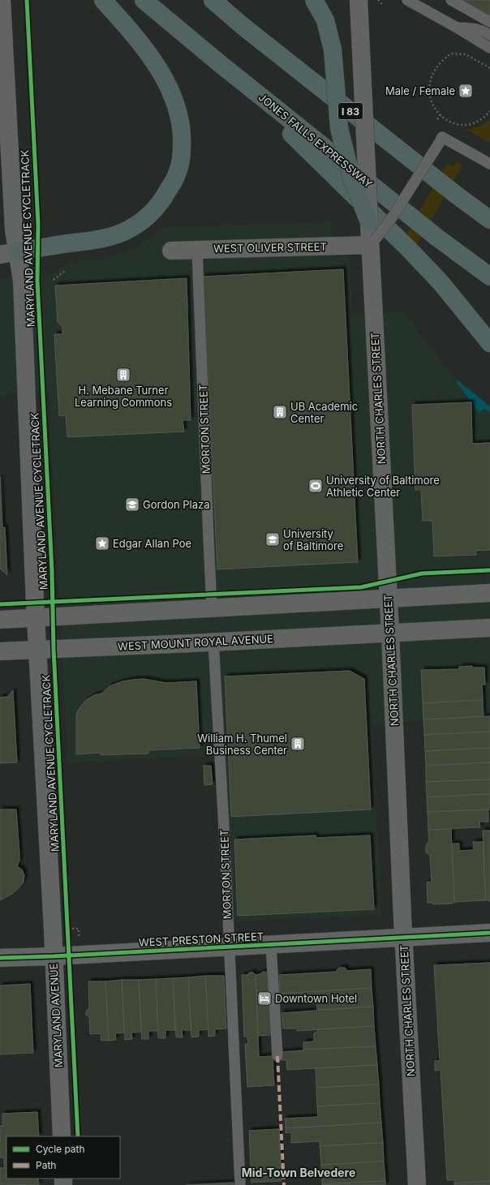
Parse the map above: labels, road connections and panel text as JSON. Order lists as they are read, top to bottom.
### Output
{
  "streets": {
    "highway": ["I 83", "JONES FALLS EXPRESSWAY"],
    "main road": [
      "WEST OLIVER STREET",
      "NORTH CHARLES STREET",
      "WEST MOUNT ROYAL AVENUE",
      "WEST PRESTON STREET",
      "MARYLAND AVENUE"
    ],
    "lane": ["MORTON STREET"],
    "cycle path": ["MARYLAND AVENUE CYCLETRACK"]
  },
  "crossings": [
    ["WEST OLIVER STREET", "NORTH CHARLES STREET"],
    ["WEST OLIVER STREET", "MORTON STREET"],
    ["NORTH CHARLES STREET", "WEST MOUNT ROYAL AVENUE"],
    ["NORTH CHARLES STREET", "WEST PRESTON STREET"],
    ["MORTON STREET", "WEST MOUNT ROYAL AVENUE"],
    ["MORTON STREET", "WEST PRESTON STREET"],
    ["WEST MOUNT ROYAL AVENUE", "MARYLAND AVENUE"],
    ["WEST PRESTON STREET", "MARYLAND AVENUE"]
  ],
  "districts": ["Mid-Town Belvedere"],
  "places": {
    "place": ["Male / Female", "Edgar Allan Poe"],
    "building": ["H. Mebane Turner Learning Commons", "UB Academic Center", "William H. Thumel Business Center"],
    "sports": ["University of Baltimore Athletic Center"],
    "school or university": ["Gordon Plaza", "University of Baltimore"],
    "hotel": ["Downtown Hotel"]
  },
  "legend": ["Cycle path", "Path"]
}
